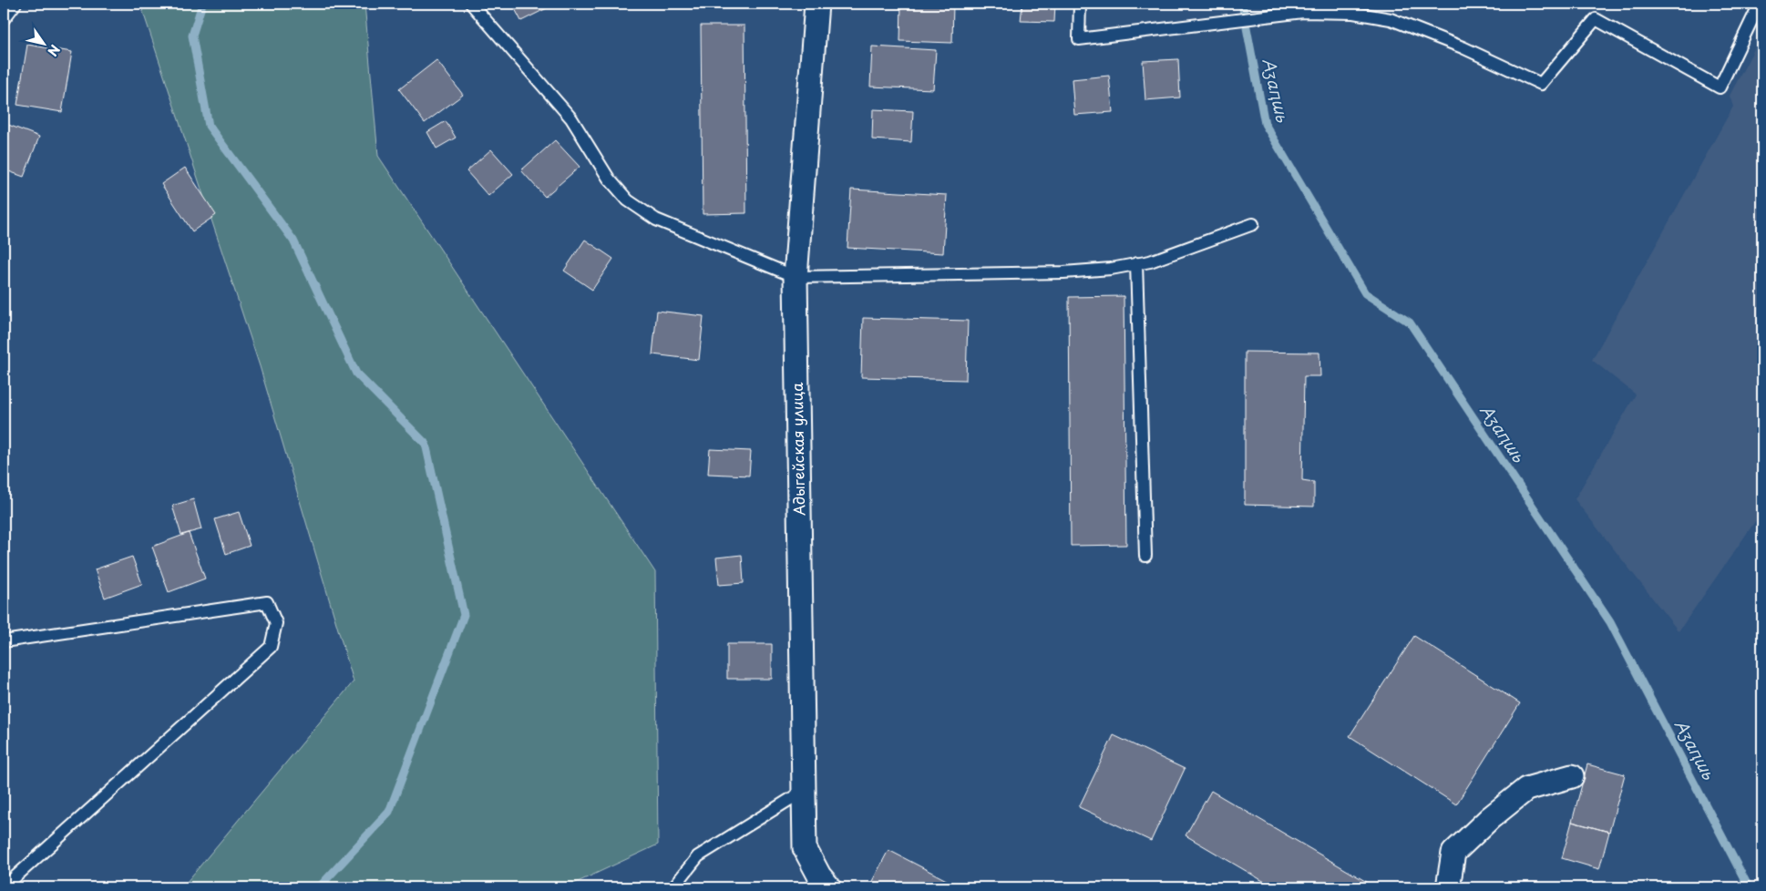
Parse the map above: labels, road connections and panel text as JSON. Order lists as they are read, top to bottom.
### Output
{
  "streets": {
    "street": ["Адыгейская улица"]
  },
  "water": ["Аӡаԥшь"],
  "north": "bottom right"
}
